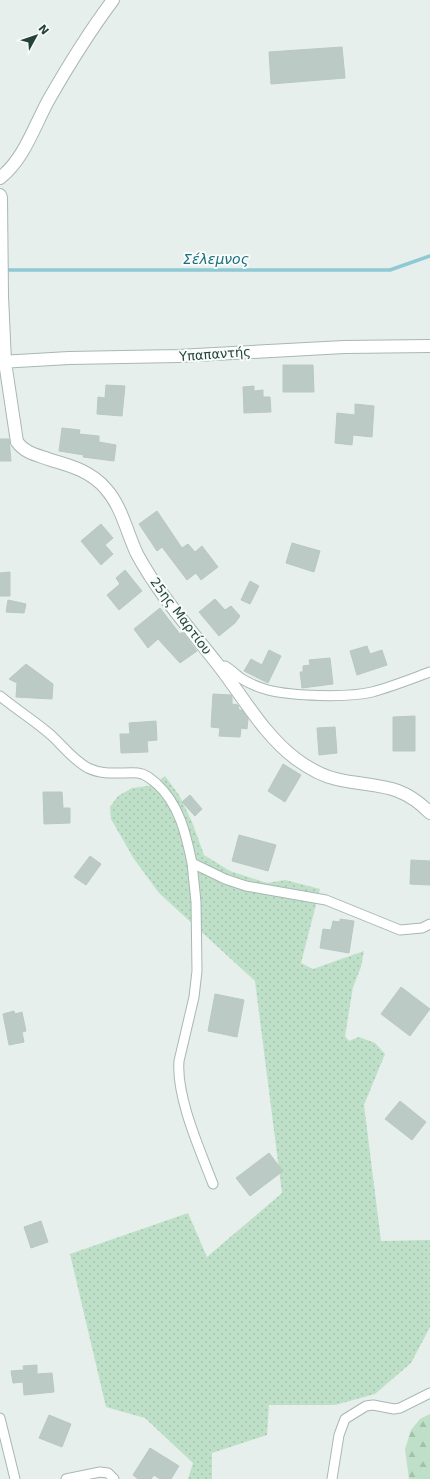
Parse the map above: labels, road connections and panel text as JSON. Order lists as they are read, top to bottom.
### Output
{
  "streets": {
    "street": ["Υπαπαντής", "25ης Μαρτίου"]
  },
  "crossings": [
    ["Υπαπαντής", "25ης Μαρτίου"]
  ],
  "water": ["Σέλεμνος"],
  "north": "top right"
}
